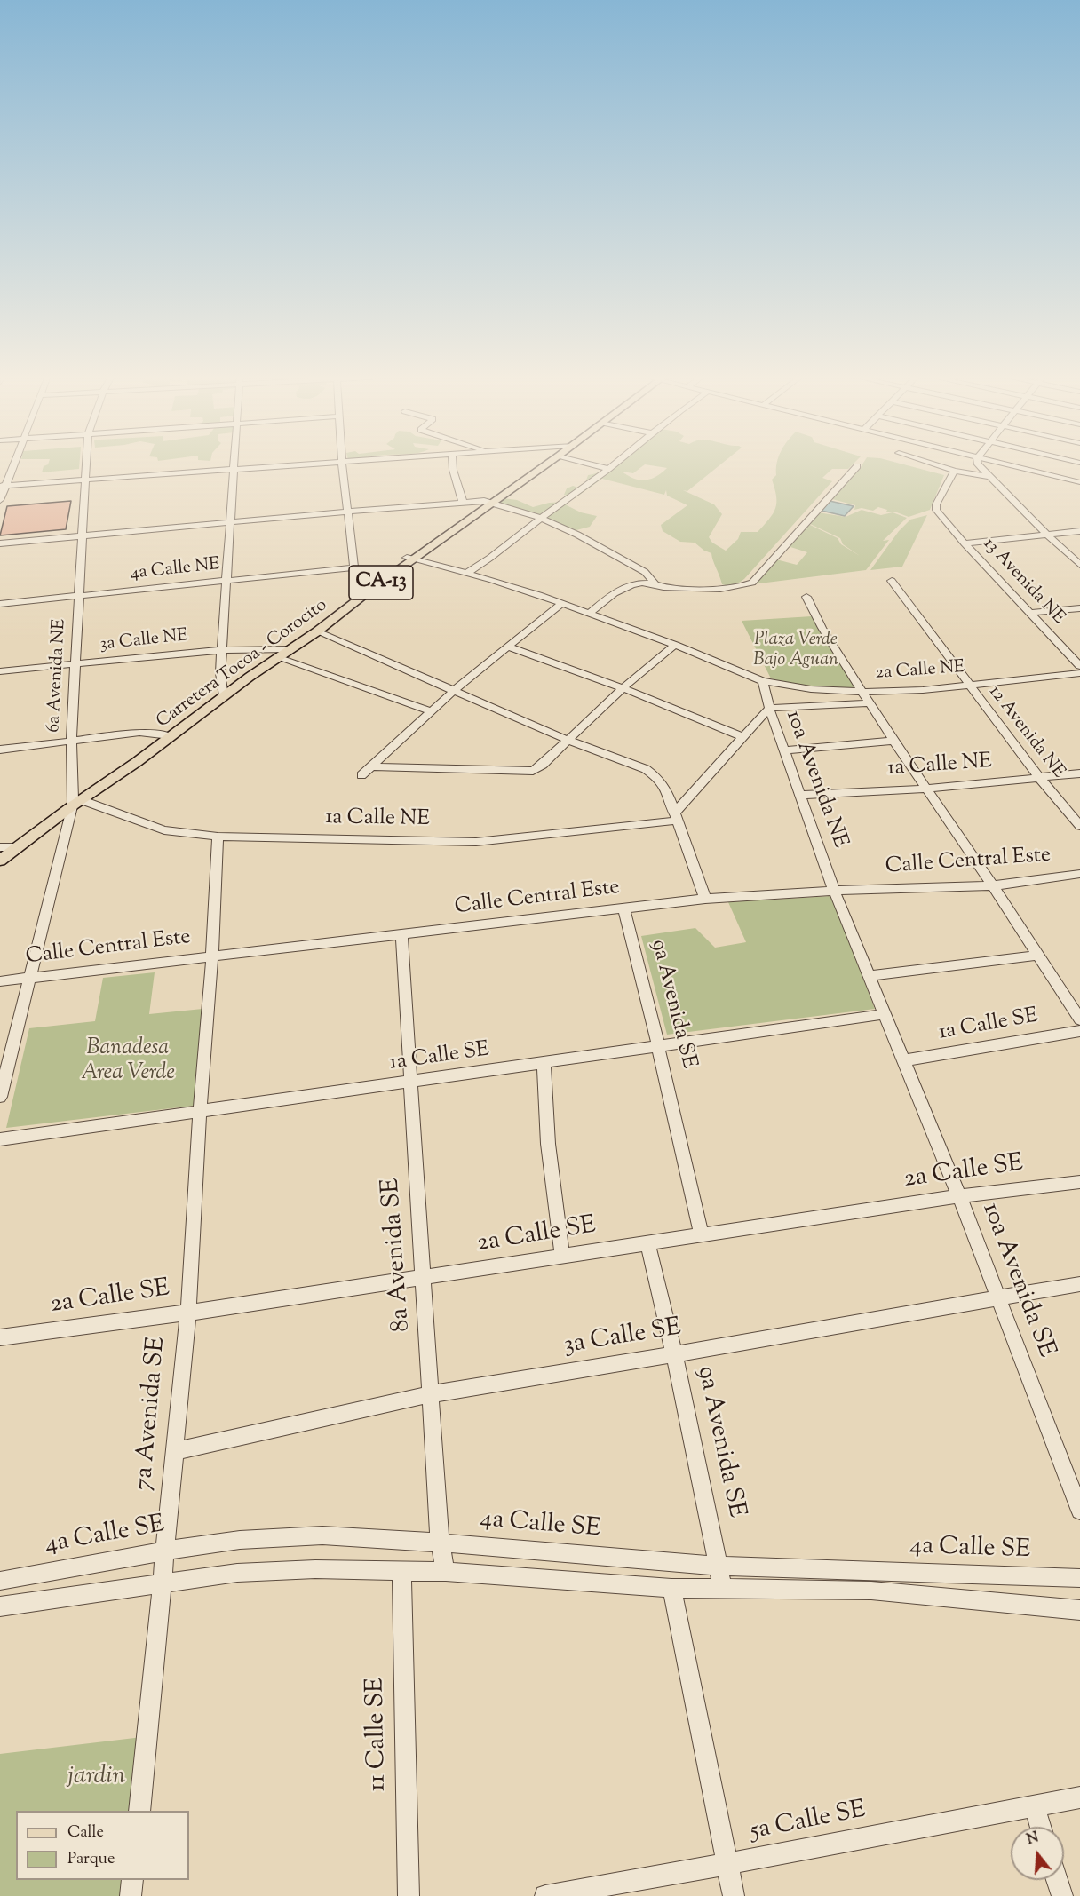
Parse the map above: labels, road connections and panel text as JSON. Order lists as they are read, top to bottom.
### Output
{
  "streets": {
    "main road": ["CA-13", "Carretera Tocoa - Corocito"],
    "street": [
      "4a Calle NE",
      "13 Avenida NE",
      "3a Calle NE",
      "2a Calle NE",
      "6a Avenida NE",
      "12 Avenida NE",
      "1a Calle NE",
      "10a Avenida NE",
      "Calle Central Este",
      "9a Avenida SE",
      "1a Calle SE",
      "2a Calle SE",
      "8a Avenida SE",
      "10a Avenida SE",
      "3a Calle SE",
      "7a Avenida SE",
      "4a Calle SE",
      "11 Calle SE",
      "5a Calle SE"
    ]
  },
  "crossings": [
    ["4a Calle NE", "6a Avenida NE"],
    ["CA-13", "Carretera Tocoa - Corocito"],
    ["CA-13", "6a Avenida NE"],
    ["CA-13", "1a Calle NE"],
    ["3a Calle NE", "Carretera Tocoa - Corocito"],
    ["3a Calle NE", "6a Avenida NE"],
    ["Carretera Tocoa - Corocito", "2a Calle NE"],
    ["Carretera Tocoa - Corocito", "6a Avenida NE"],
    ["Carretera Tocoa - Corocito", "1a Calle NE"],
    ["2a Calle NE", "12 Avenida NE"],
    ["2a Calle NE", "10a Avenida NE"],
    ["6a Avenida NE", "1a Calle NE"],
    ["6a Avenida NE", "Calle Central Este"],
    ["12 Avenida NE", "1a Calle NE"],
    ["1a Calle NE", "10a Avenida NE"],
    ["1a Calle NE", "7a Avenida SE"],
    ["10a Avenida NE", "Calle Central Este"],
    ["10a Avenida NE", "10a Avenida SE"],
    ["Calle Central Este", "9a Avenida SE"],
    ["Calle Central Este", "8a Avenida SE"],
    ["Calle Central Este", "10a Avenida SE"],
    ["Calle Central Este", "7a Avenida SE"],
    ["9a Avenida SE", "1a Calle SE"],
    ["9a Avenida SE", "2a Calle SE"],
    ["9a Avenida SE", "3a Calle SE"],
    ["9a Avenida SE", "4a Calle SE"],
    ["1a Calle SE", "8a Avenida SE"],
    ["1a Calle SE", "10a Avenida SE"],
    ["1a Calle SE", "7a Avenida SE"],
    ["2a Calle SE", "8a Avenida SE"],
    ["2a Calle SE", "10a Avenida SE"],
    ["2a Calle SE", "7a Avenida SE"],
    ["8a Avenida SE", "3a Calle SE"],
    ["8a Avenida SE", "4a Calle SE"],
    ["10a Avenida SE", "3a Calle SE"],
    ["3a Calle SE", "7a Avenida SE"],
    ["7a Avenida SE", "4a Calle SE"],
    ["4a Calle SE", "11 Calle SE"]
  ],
  "parks": ["Plaza Verde Bajo Aguan", "Banadesa Area Verde", "jardin"],
  "legend": ["Calle", "Parque"],
  "north": "top"
}
